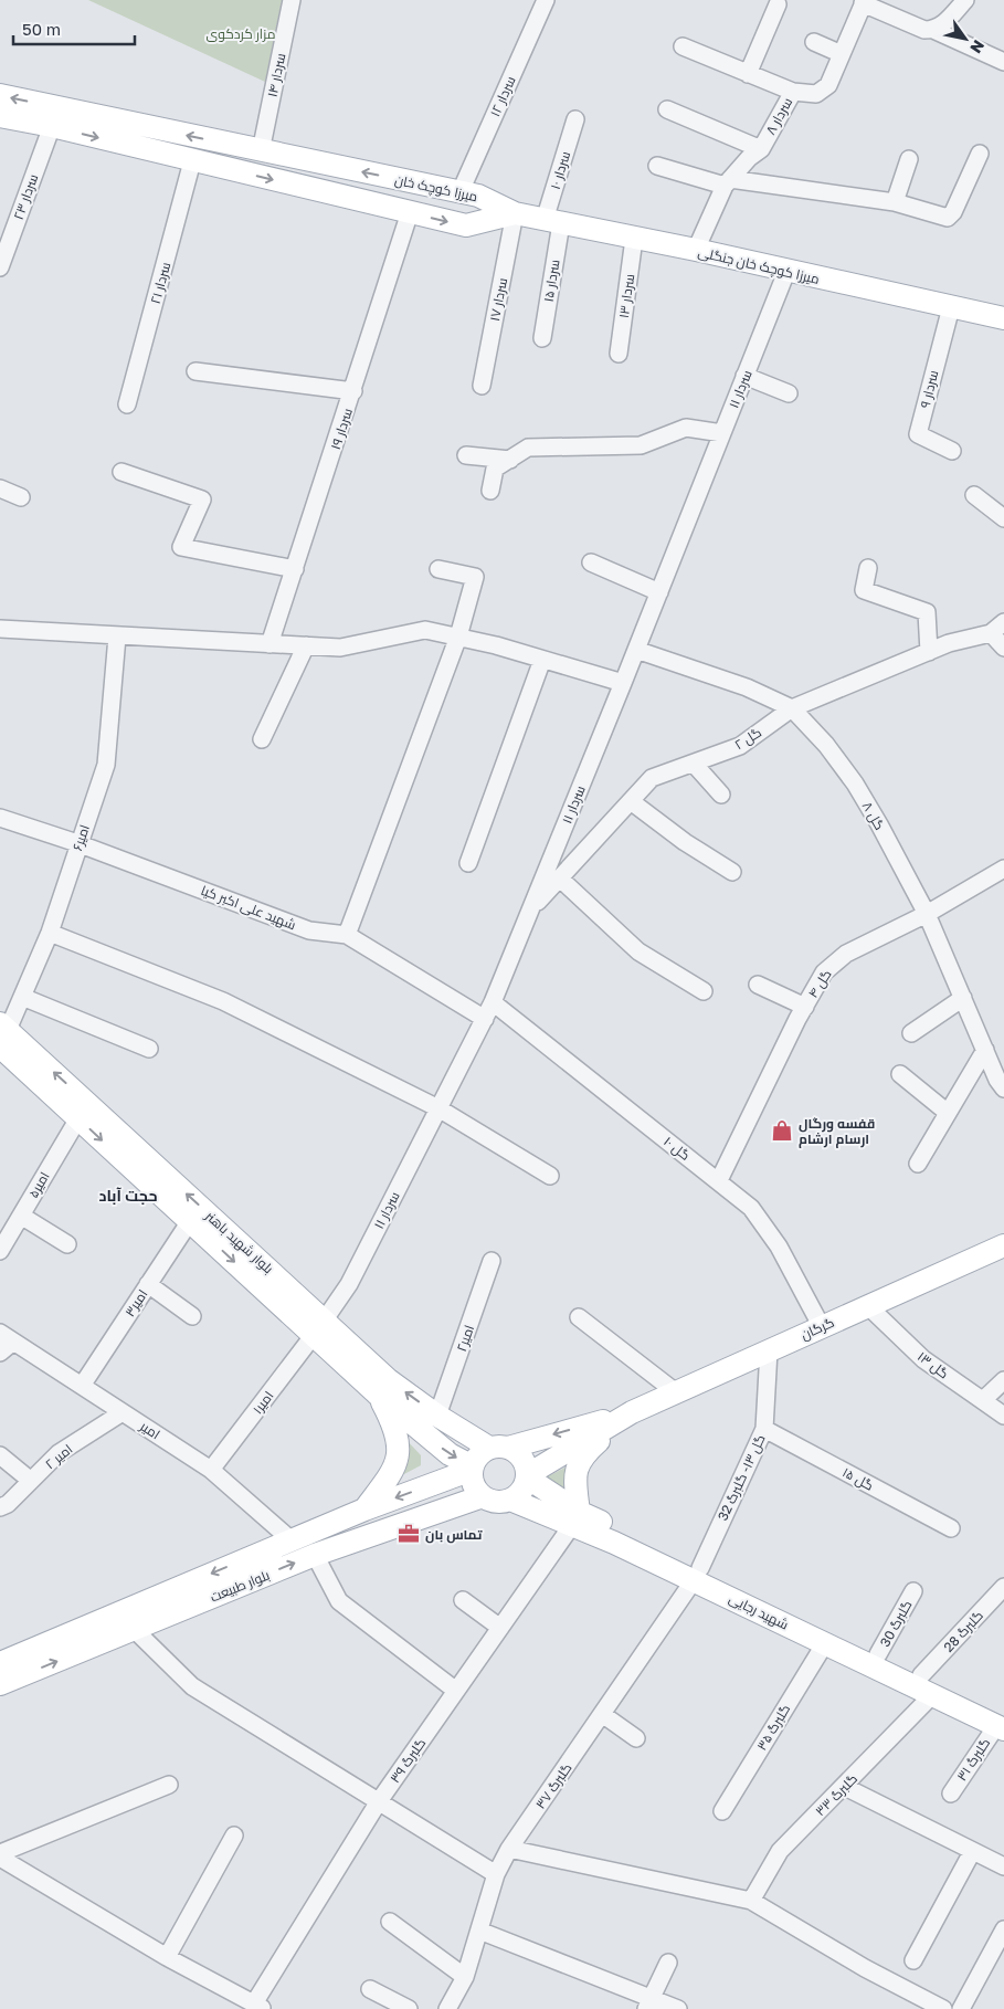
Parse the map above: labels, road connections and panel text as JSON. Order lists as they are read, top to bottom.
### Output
{
  "streets": {
    "main road": [
      "میرزا کوچک خان",
      "میرزا کوچک خان جنگلی",
      "بلوار شهید باهنر",
      "گرگان",
      "بلوار طبیعت",
      "شهید رجایی"
    ],
    "street": [
      "سردار ۱۴",
      "سردار ۱۲",
      "سردار ۸",
      "سردار ۱۰",
      "سردار ۲۳",
      "سردار ۱۵",
      "سردار ۲۱",
      "سردار ۱۳",
      "سردار ۱۷",
      "سردار ۱۱",
      "سردار ۹",
      "سردار ۱۹",
      "گل ۲",
      "گل ۸",
      "امیر۶",
      "شهید علی اکبر کیا",
      "گل ۴",
      "گل ۱۰",
      "امیر۵",
      "امیر۳",
      "امیر۲",
      "گل ۱۳",
      "امیر۱",
      "امیر",
      "امیر ۲",
      "گل ۱۳- گلبرگ 32",
      "گل ۱۵",
      "گلبرگ 30",
      "گلبرگ 28",
      "گلبرگ ۳۵",
      "گلبرگ ۳۱",
      "گلبرگ ۳۹",
      "گلبرگ ۳۷",
      "گلبرگ ۳۳"
    ]
  },
  "crossings": [
    ["سردار ۱۴", "میرزا کوچک خان"],
    ["سردار ۱۲", "میرزا کوچک خان"],
    ["سردار ۸", "میرزا کوچک خان جنگلی"],
    ["سردار ۱۰", "میرزا کوچک خان جنگلی"],
    ["سردار ۱۰", "سردار ۱۵"],
    ["میرزا کوچک خان", "سردار ۲۳"],
    ["میرزا کوچک خان", "میرزا کوچک خان جنگلی"],
    ["میرزا کوچک خان", "سردار ۲۱"],
    ["میرزا کوچک خان", "سردار ۱۷"],
    ["میرزا کوچک خان", "سردار ۱۹"],
    ["میرزا کوچک خان جنگلی", "سردار ۱۵"],
    ["میرزا کوچک خان جنگلی", "سردار ۱۳"],
    ["میرزا کوچک خان جنگلی", "سردار ۱۷"],
    ["میرزا کوچک خان جنگلی", "سردار ۱۱"],
    ["میرزا کوچک خان جنگلی", "سردار ۹"],
    ["سردار ۱۱", "گل ۲"],
    ["سردار ۱۱", "گل ۸"],
    ["سردار ۱۱", "شهید علی اکبر کیا"],
    ["سردار ۱۱", "گل ۱۰"],
    ["سردار ۱۱", "بلوار شهید باهنر"],
    ["سردار ۱۱", "امیر۱"],
    ["گل ۲", "گل ۸"],
    ["گل ۸", "گل ۴"],
    ["امیر۶", "شهید علی اکبر کیا"],
    ["امیر۶", "بلوار شهید باهنر"],
    ["گل ۴", "گل ۱۰"],
    ["گل ۱۰", "گرگان"],
    ["امیر۵", "بلوار شهید باهنر"],
    ["بلوار شهید باهنر", "امیر۳"],
    ["بلوار شهید باهنر", "امیر۲"],
    ["بلوار شهید باهنر", "امیر۱"],
    ["بلوار شهید باهنر", "بلوار طبیعت"],
    ["بلوار شهید باهنر", "شهید رجایی"],
    ["امیر۳", "امیر"],
    ["گرگان", "گل ۱۳"],
    ["گرگان", "گل ۱۳- گلبرگ 32"],
    ["امیر۱", "امیر"],
    ["امیر", "امیر ۲"],
    ["امیر", "بلوار طبیعت"],
    ["گل ۱۳- گلبرگ 32", "گل ۱۵"],
    ["گل ۱۳- گلبرگ 32", "شهید رجایی"],
    ["گل ۱۳- گلبرگ 32", "گلبرگ ۳۷"],
    ["بلوار طبیعت", "شهید رجایی"],
    ["شهید رجایی", "گلبرگ 30"],
    ["شهید رجایی", "گلبرگ 28"],
    ["شهید رجایی", "گلبرگ ۳۵"],
    ["شهید رجایی", "گلبرگ ۳۱"],
    ["شهید رجایی", "گلبرگ ۳۹"],
    ["شهید رجایی", "گلبرگ ۳۷"],
    ["شهید رجایی", "گلبرگ ۳۳"]
  ],
  "districts": ["حجت آباد"],
  "parks": ["مزار کردکوی"],
  "places": {
    "shop": ["قفسه ورگال ارسام ارشام"],
    "office": ["تماس بان"]
  },
  "scale_bar": "50 m",
  "north": "bottom right"
}
